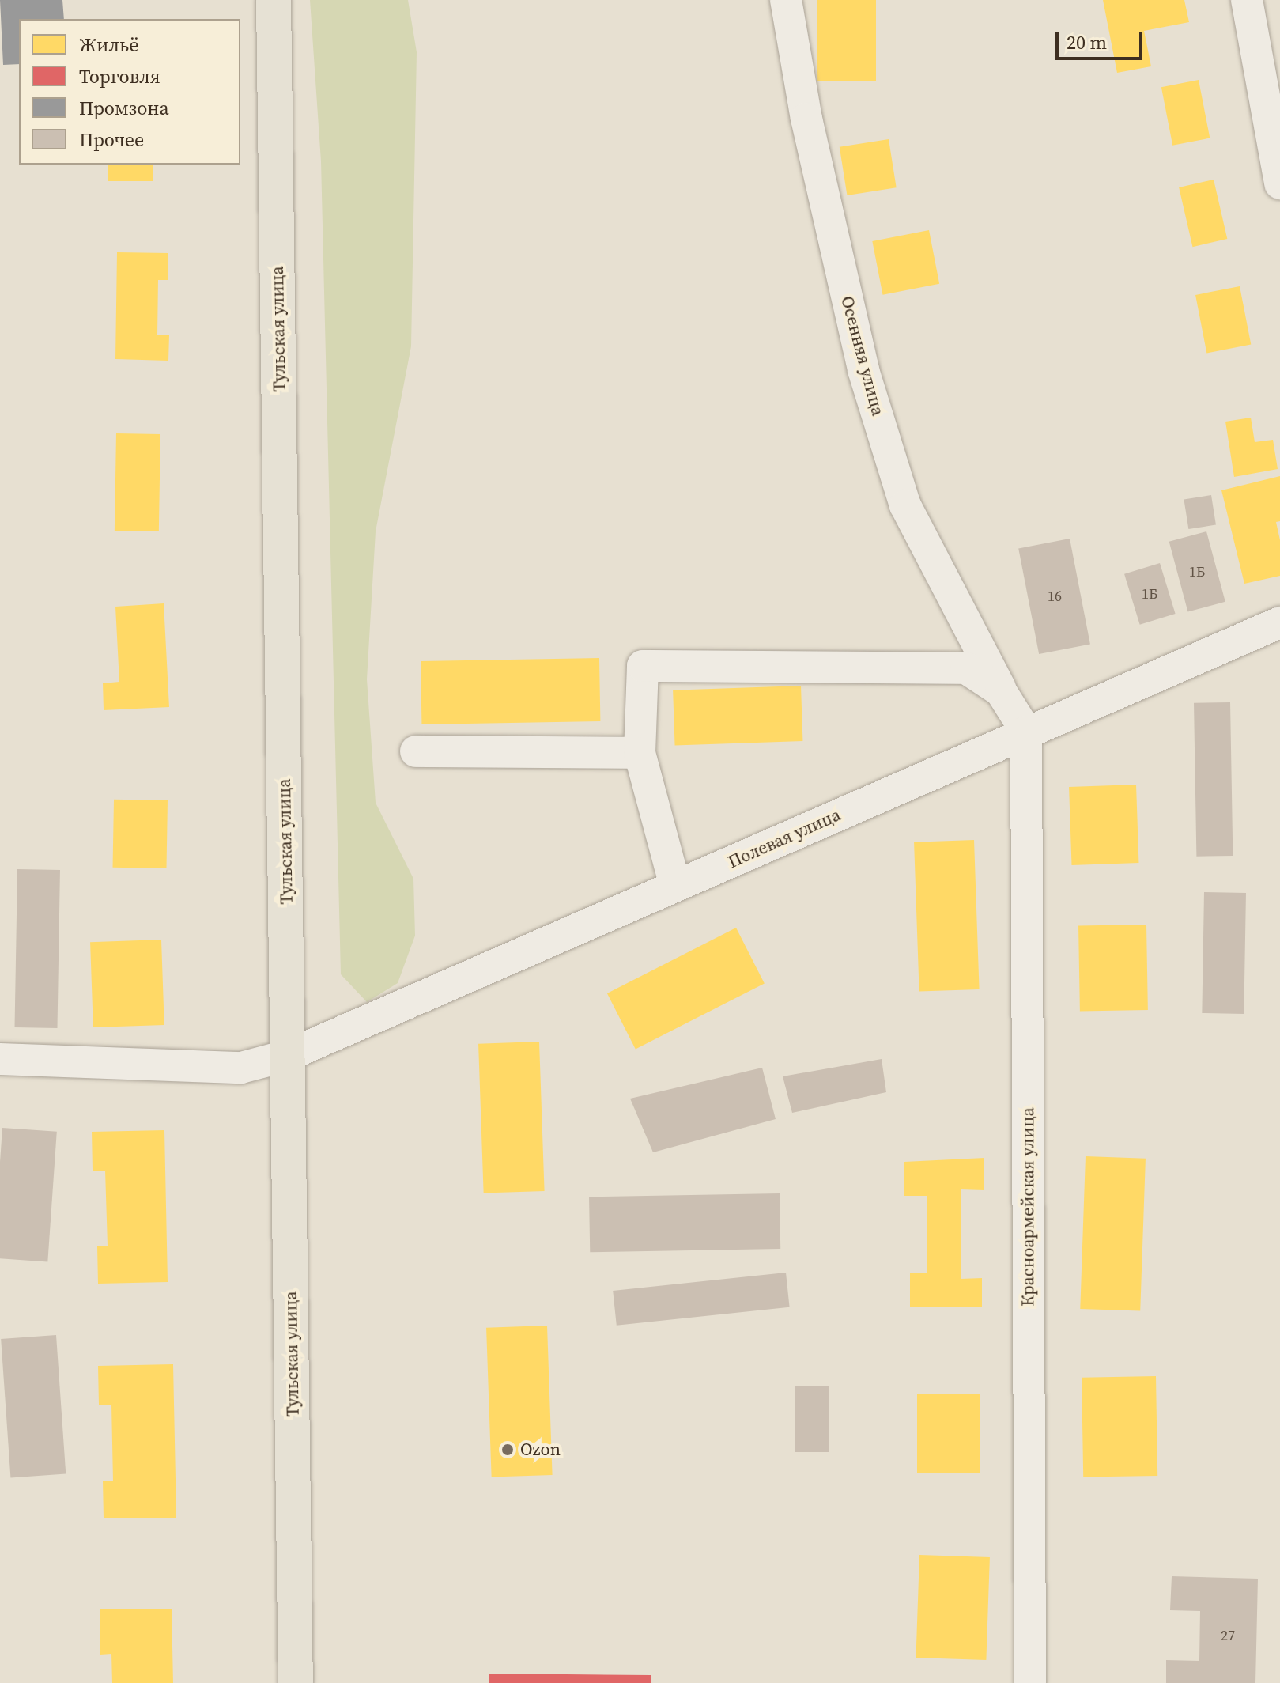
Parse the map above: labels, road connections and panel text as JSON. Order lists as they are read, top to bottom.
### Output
{
  "streets": {
    "main road": ["Тульская улица"],
    "street": ["Осенняя улица", "Полевая улица", "Красноармейская улица"]
  },
  "crossings": [
    ["Тульская улица", "Полевая улица"],
    ["Осенняя улица", "Полевая улица"],
    ["Осенняя улица", "Красноармейская улица"],
    ["Полевая улица", "Красноармейская улица"]
  ],
  "places": ["Ozon"],
  "house_numbers": [
    "1Б",
    "1Б",
    "16",
    "27"
  ],
  "legend": [
    "Жильё",
    "Торговля",
    "Промзона",
    "Прочее"
  ],
  "scale_bar": "20 m"
}
